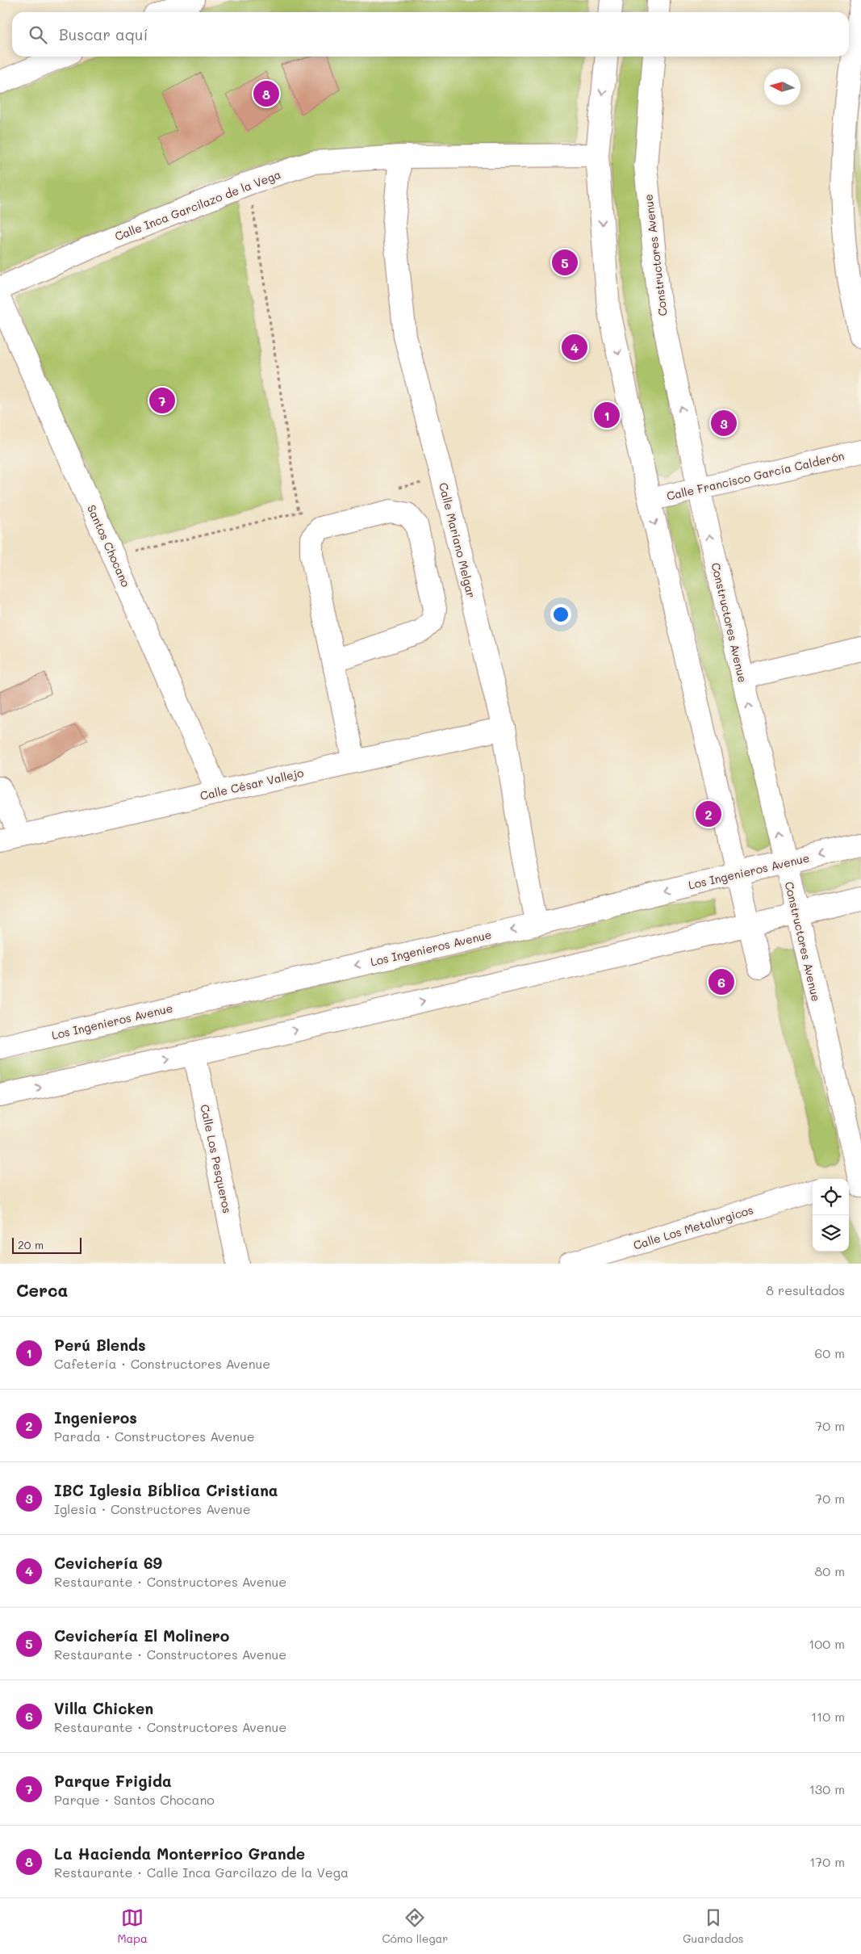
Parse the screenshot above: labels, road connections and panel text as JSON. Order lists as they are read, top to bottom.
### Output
{
  "streets": {
    "street": [
      "Calle Inca Garcilazo de la Vega",
      "Constructores Avenue",
      "Calle Francisco García Calderón",
      "Calle Mariano Melgar",
      "Santos Chocano",
      "Calle César Vallejo",
      "Los Ingenieros Avenue",
      "Calle Los Pesqueros",
      "Calle Los Metalurgicos"
    ]
  },
  "crossings": [
    ["Calle Inca Garcilazo de la Vega", "Calle Mariano Melgar"],
    ["Constructores Avenue", "Calle Francisco García Calderón"],
    ["Constructores Avenue", "Los Ingenieros Avenue"],
    ["Calle Mariano Melgar", "Calle César Vallejo"],
    ["Calle Mariano Melgar", "Los Ingenieros Avenue"],
    ["Santos Chocano", "Calle César Vallejo"]
  ],
  "scale_bar": "20 m",
  "north": "left",
  "page": {
    "search": "Buscar aquí",
    "pins": [
      "8",
      "5",
      "4",
      "7",
      "1",
      "3",
      "2",
      "6"
    ],
    "scale": "20 m",
    "heading": ["Cerca", "8 resultados"],
    "list": [
      {
        "mark": "1",
        "name": "Perú Blends",
        "note": "Cafetería · Constructores Avenue",
        "value": "60 m"
      },
      {
        "mark": "2",
        "name": "Ingenieros",
        "note": "Parada · Constructores Avenue",
        "value": "70 m"
      },
      {
        "mark": "3",
        "name": "IBC Iglesia Bíblica Cristiana",
        "note": "Iglesia · Constructores Avenue",
        "value": "70 m"
      },
      {
        "mark": "4",
        "name": "Cevichería 69",
        "note": "Restaurante · Constructores Avenue",
        "value": "80 m"
      },
      {
        "mark": "5",
        "name": "Cevichería El Molinero",
        "note": "Restaurante · Constructores Avenue",
        "value": "100 m"
      },
      {
        "mark": "6",
        "name": "Villa Chicken",
        "note": "Restaurante · Constructores Avenue",
        "value": "110 m"
      },
      {
        "mark": "7",
        "name": "Parque Frigida",
        "note": "Parque · Santos Chocano",
        "value": "130 m"
      },
      {
        "mark": "8",
        "name": "La Hacienda Monterrico Grande",
        "note": "Restaurante · Calle Inca Garcilazo de la Vega",
        "value": "170 m"
      }
    ],
    "nav": ["Mapa", "Cómo llegar", "Guardados"]
  }
}
